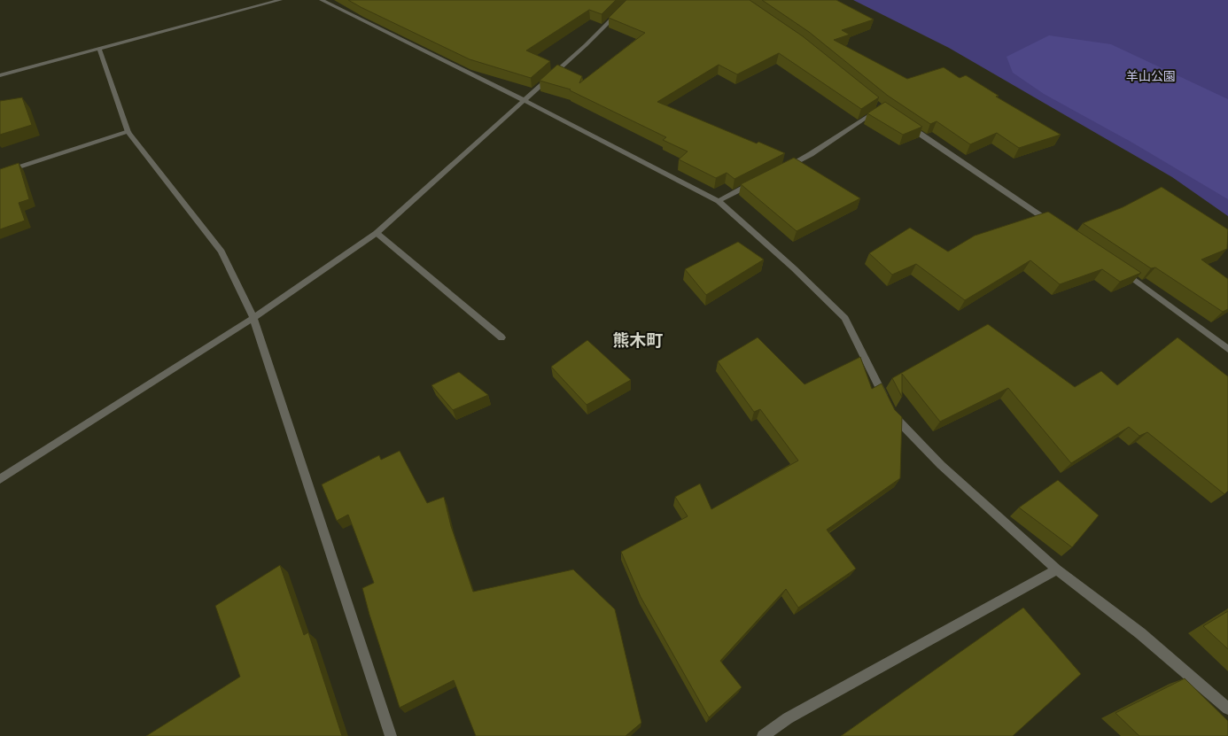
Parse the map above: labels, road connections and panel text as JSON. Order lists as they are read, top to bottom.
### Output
{
  "districts": ["熊木町"],
  "parks": ["羊山公園"]
}
